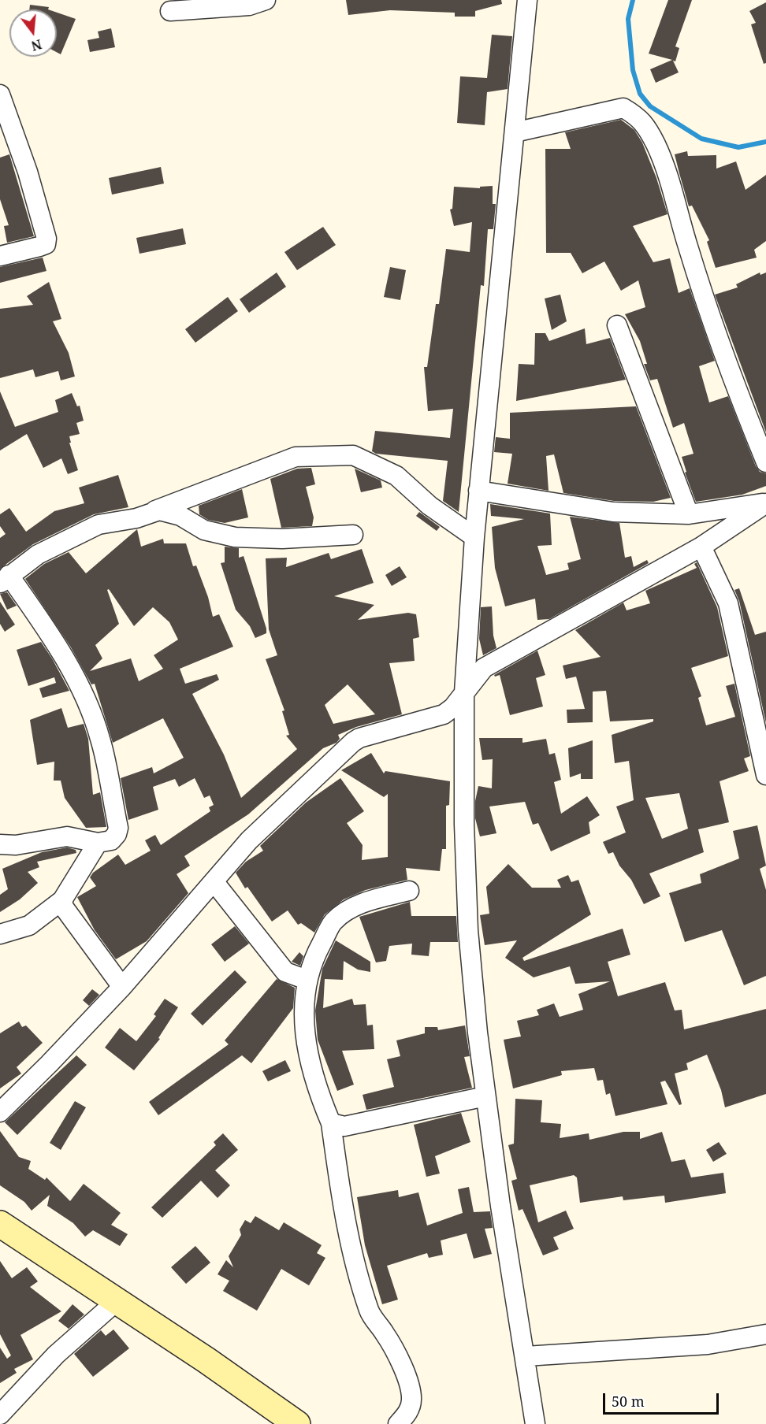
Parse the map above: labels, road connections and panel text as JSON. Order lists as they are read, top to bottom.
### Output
{
  "scale_bar": "50 m",
  "north": "bottom"
}
